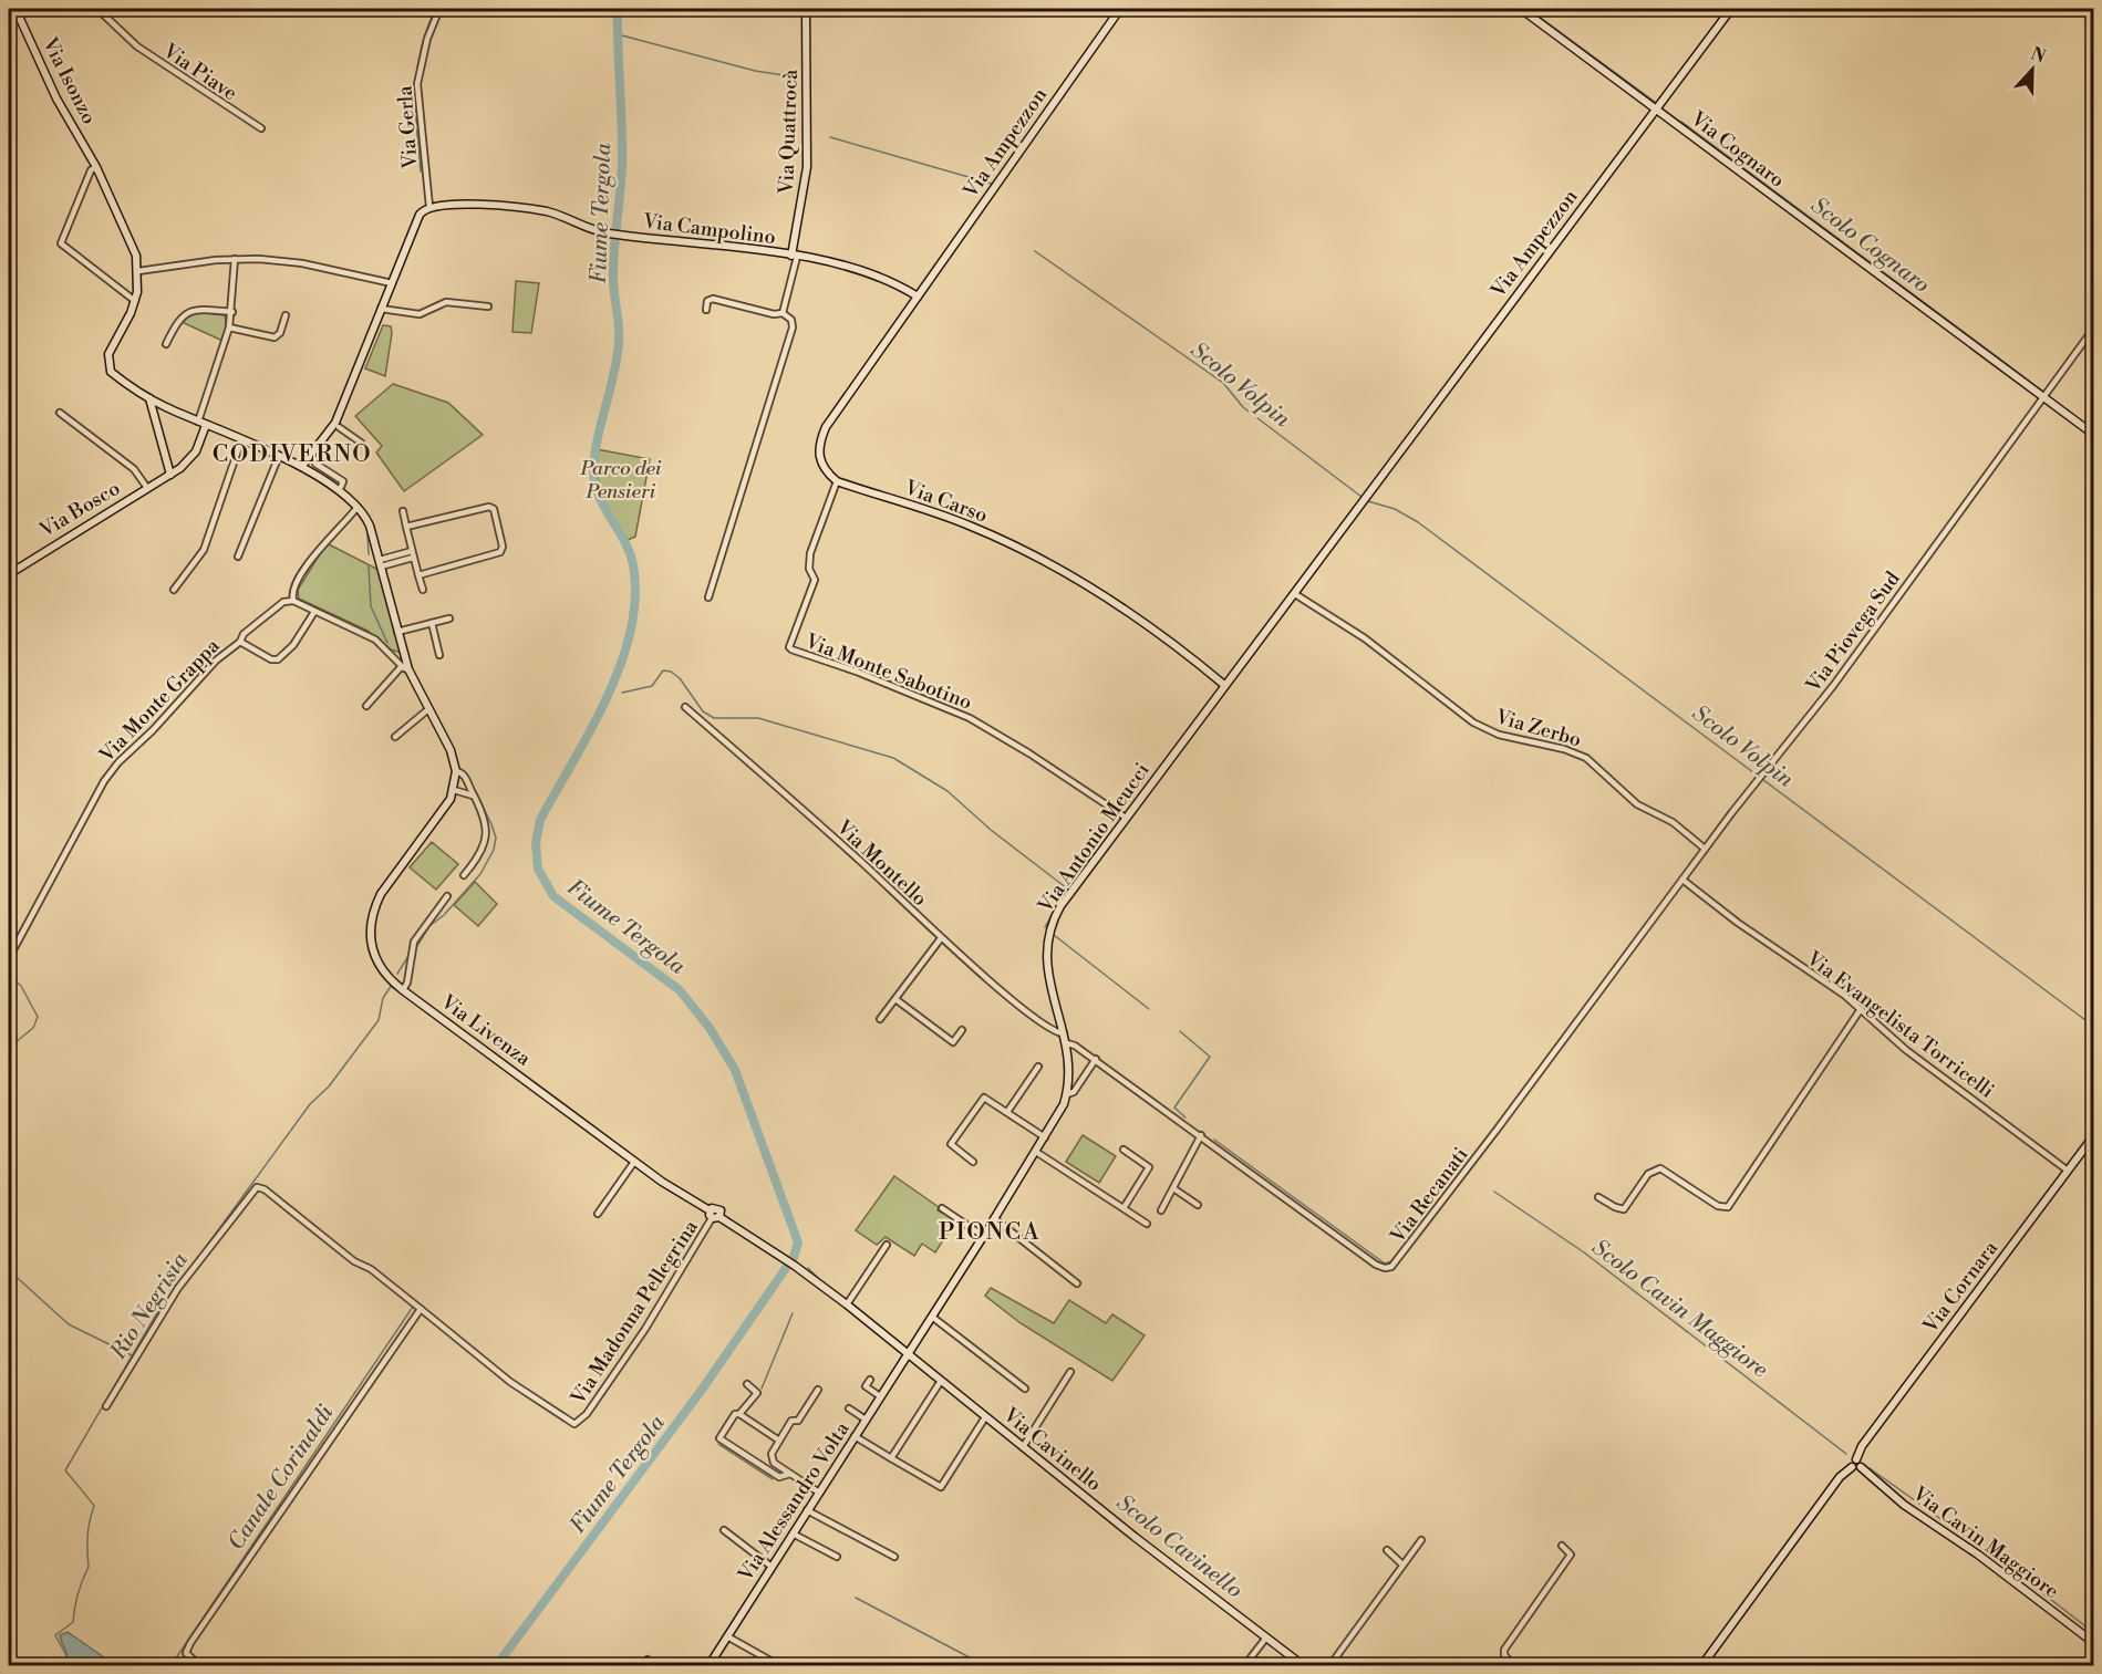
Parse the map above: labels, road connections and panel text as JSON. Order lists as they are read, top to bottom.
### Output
{
  "streets": {
    "street": [
      "Via Piave",
      "Via Isonzo",
      "Via Gerla",
      "Via Quattrocà",
      "Via Ampezzon",
      "Via Cognaro",
      "Via Campolino",
      "Via Carso",
      "Via Bosco",
      "Via Piovega Sud",
      "Via Monte Sabotino",
      "Via Monte Grappa",
      "Via Zerbo",
      "Via Antonio Meucci",
      "Via Montello",
      "Via Evangelista Torricelli",
      "Via Livenza",
      "Via Recanati",
      "Via Cornara",
      "Via Madonna Pellegrina",
      "Via Cavinello",
      "Via Alessandro Volta",
      "Via Cavin Maggiore"
    ]
  },
  "crossings": [
    ["Via Gerla", "Via Campolino"],
    ["Via Quattrocà", "Via Campolino"],
    ["Via Ampezzon", "Via Cognaro"],
    ["Via Ampezzon", "Via Campolino"],
    ["Via Ampezzon", "Via Antonio Meucci"],
    ["Via Cognaro", "Via Piovega Sud"],
    ["Via Carso", "Via Monte Sabotino"],
    ["Via Carso", "Via Antonio Meucci"],
    ["Via Piovega Sud", "Via Zerbo"],
    ["Via Piovega Sud", "Via Evangelista Torricelli"],
    ["Via Piovega Sud", "Via Recanati"],
    ["Via Monte Sabotino", "Via Antonio Meucci"],
    ["Via Zerbo", "Via Antonio Meucci"],
    ["Via Antonio Meucci", "Via Montello"],
    ["Via Antonio Meucci", "Via Livenza"],
    ["Via Antonio Meucci", "Via Recanati"],
    ["Via Antonio Meucci", "Via Cavinello"],
    ["Via Antonio Meucci", "Via Alessandro Volta"],
    ["Via Evangelista Torricelli", "Via Recanati"],
    ["Via Evangelista Torricelli", "Via Cornara"],
    ["Via Livenza", "Via Madonna Pellegrina"],
    ["Via Livenza", "Via Cavinello"],
    ["Via Livenza", "Via Alessandro Volta"],
    ["Via Cornara", "Via Cavin Maggiore"],
    ["Via Cavinello", "Via Alessandro Volta"]
  ],
  "districts": ["CODIVERNO", "PIONCA"],
  "water": [
    "Fiume Tergola",
    "Scolo Cognaro",
    "Scolo Volpin",
    "Rio Negrisia",
    "Scolo Cavin Maggiore",
    "Canale Corinaldi",
    "Scolo Cavinello"
  ],
  "parks": ["Parco dei Pensieri"],
  "north": "top"
}
